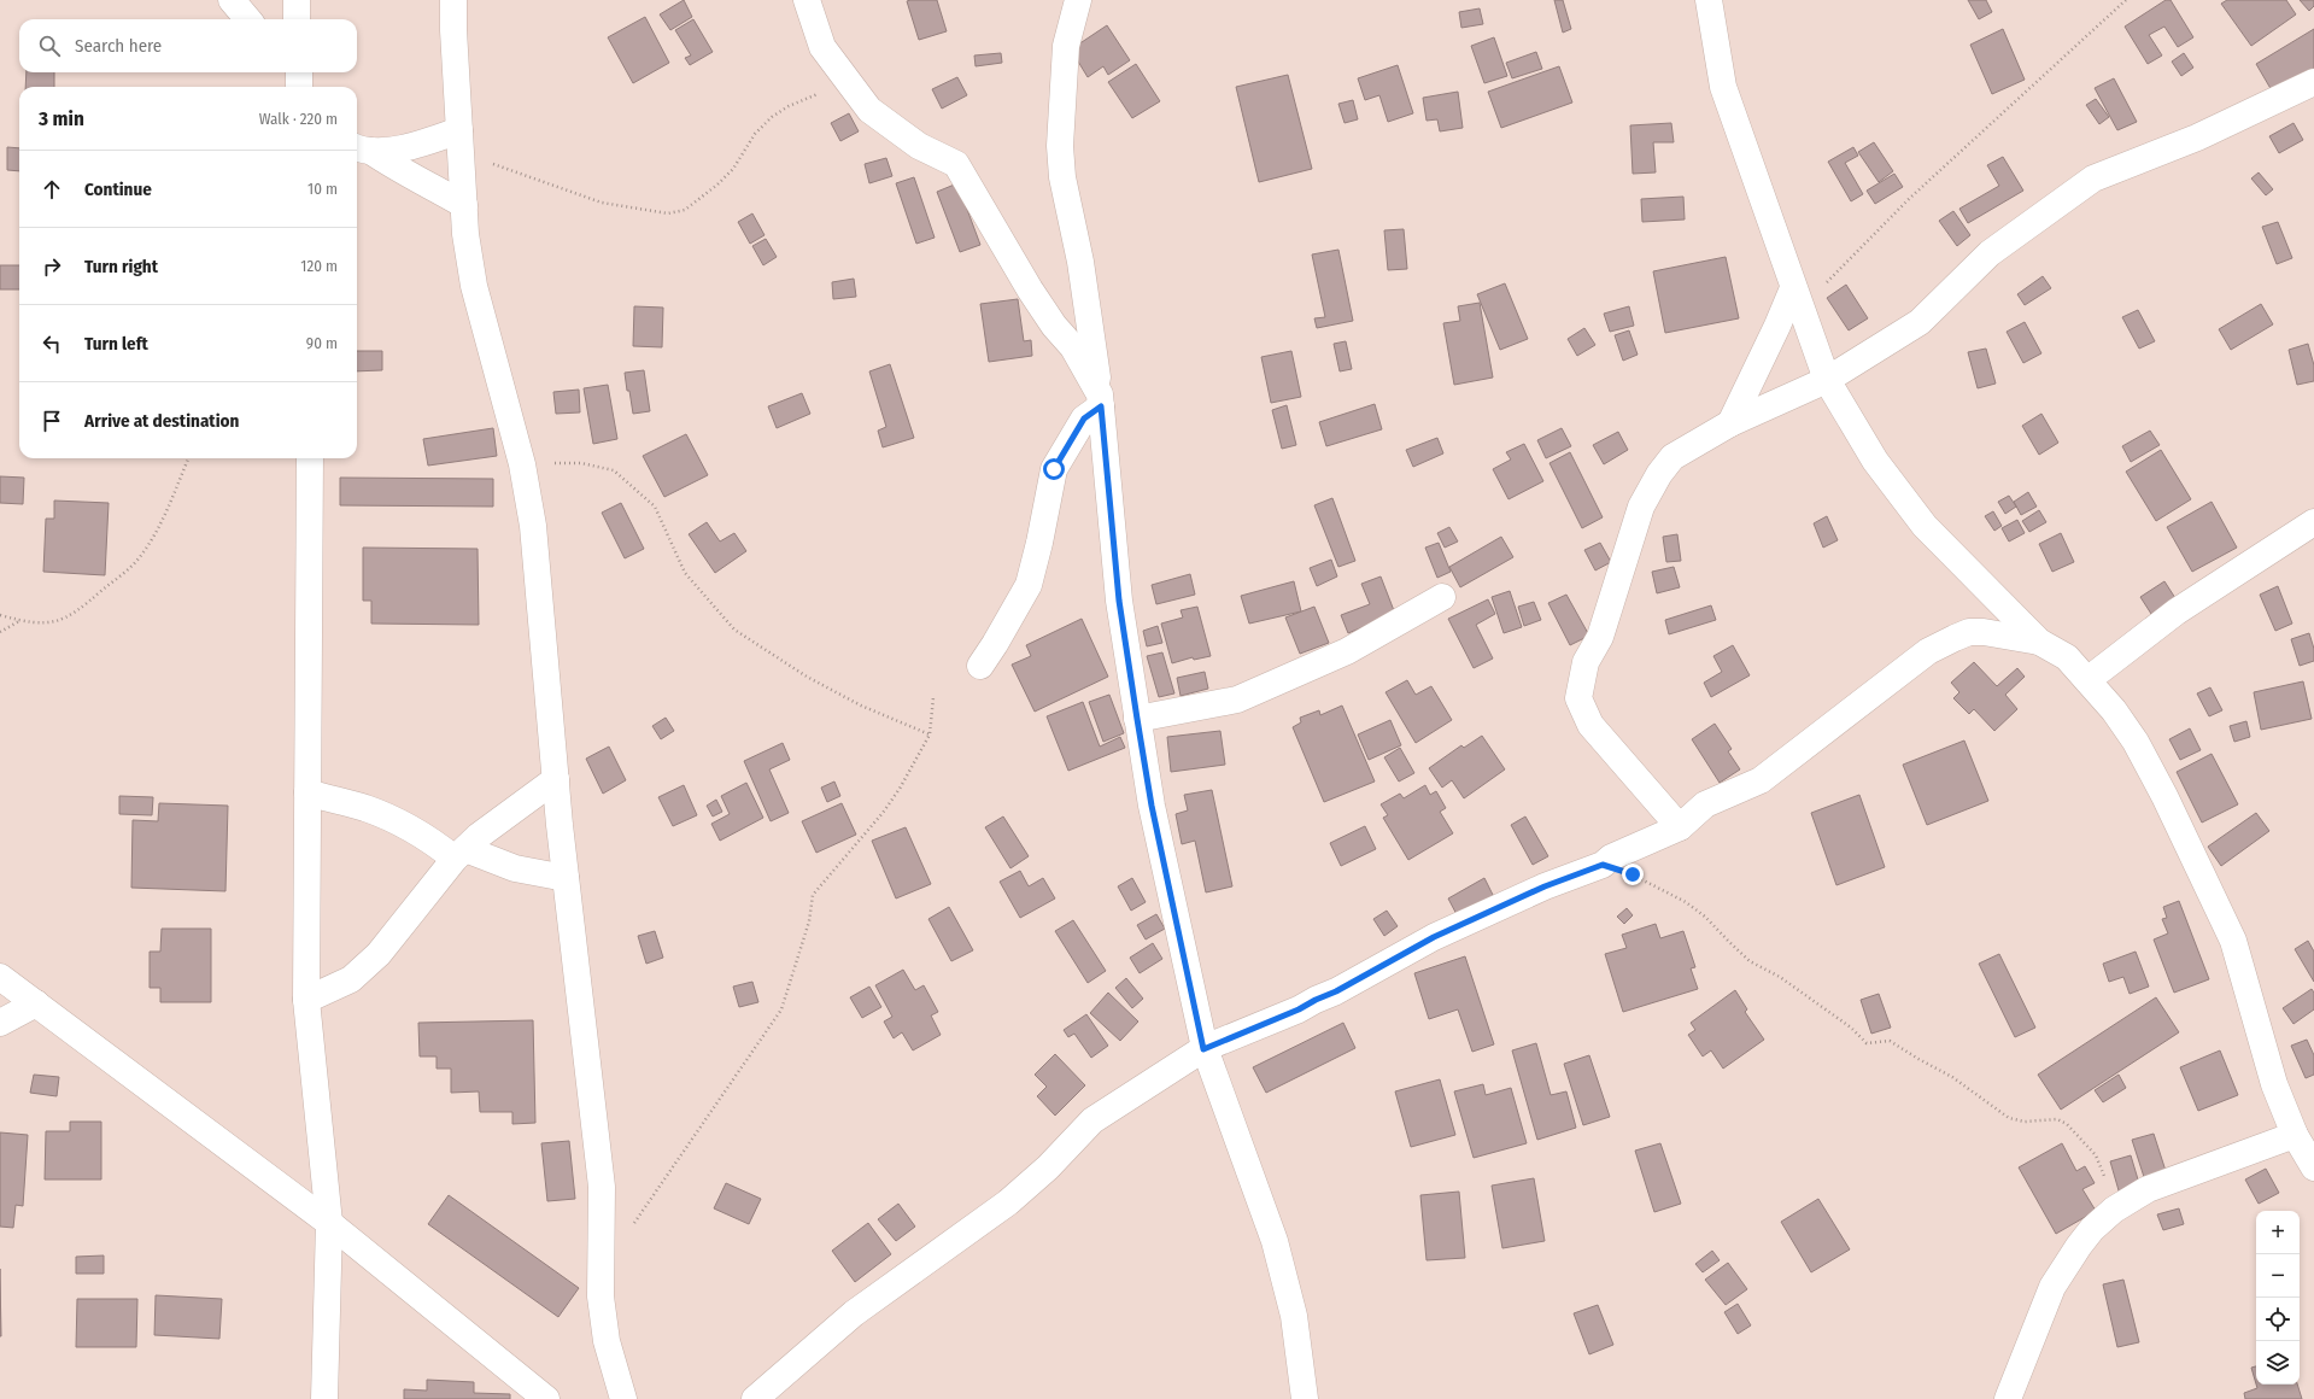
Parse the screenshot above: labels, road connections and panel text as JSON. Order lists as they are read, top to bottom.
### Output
{
  "page": {
    "search": "Search here",
    "heading": ["3 min", "Walk · 220 m"],
    "list": [
      ["Continue", "10 m"],
      ["Turn right", "120 m"],
      ["Turn left", "90 m"],
      "Arrive at destination"
    ],
    "map_buttons": ["+", "−"]
  }
}
